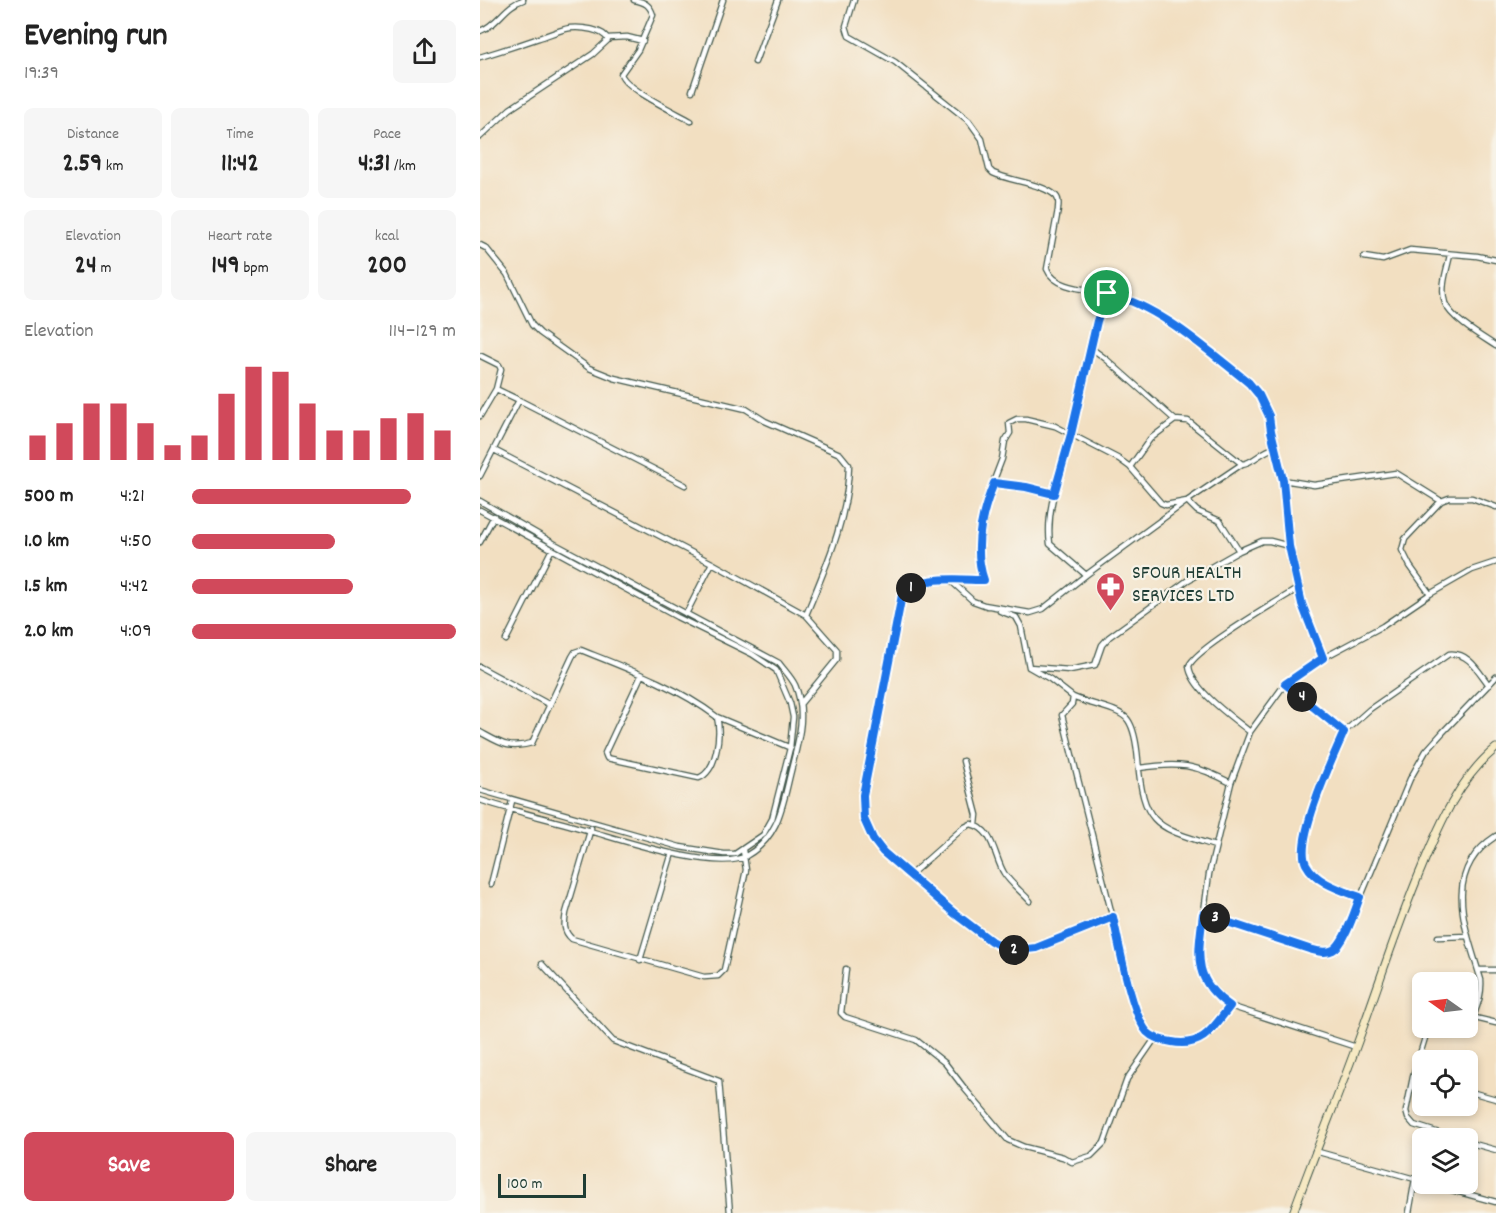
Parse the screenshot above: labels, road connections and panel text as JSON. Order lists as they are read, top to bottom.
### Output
{
  "places": {
    "pharmacy": ["SFOUR HEALTH SERVICES LTD"]
  },
  "scale_bar": "100 m",
  "north": "left",
  "page": {
    "heading": ["Evening run", "19:39"],
    "stats": [
      ["Distance", "2.59 km"],
      ["Time", "11:42"],
      ["Pace", "4:31 /km"],
      ["Elevation", "24 m"],
      ["Heart rate", "149 bpm"],
      ["kcal", "200"]
    ],
    "chart": ["Elevation", "114–129 m"],
    "list": [
      {
        "name": "500 m",
        "note": "4:21"
      },
      {
        "name": "1.0 km",
        "note": "4:50"
      },
      {
        "name": "1.5 km",
        "note": "4:42"
      },
      {
        "name": "2.0 km",
        "note": "4:09"
      }
    ],
    "pins": [
      "1",
      "4",
      "3",
      "2"
    ],
    "buttons": ["Save", "Share"],
    "scale": "100 m"
  }
}
